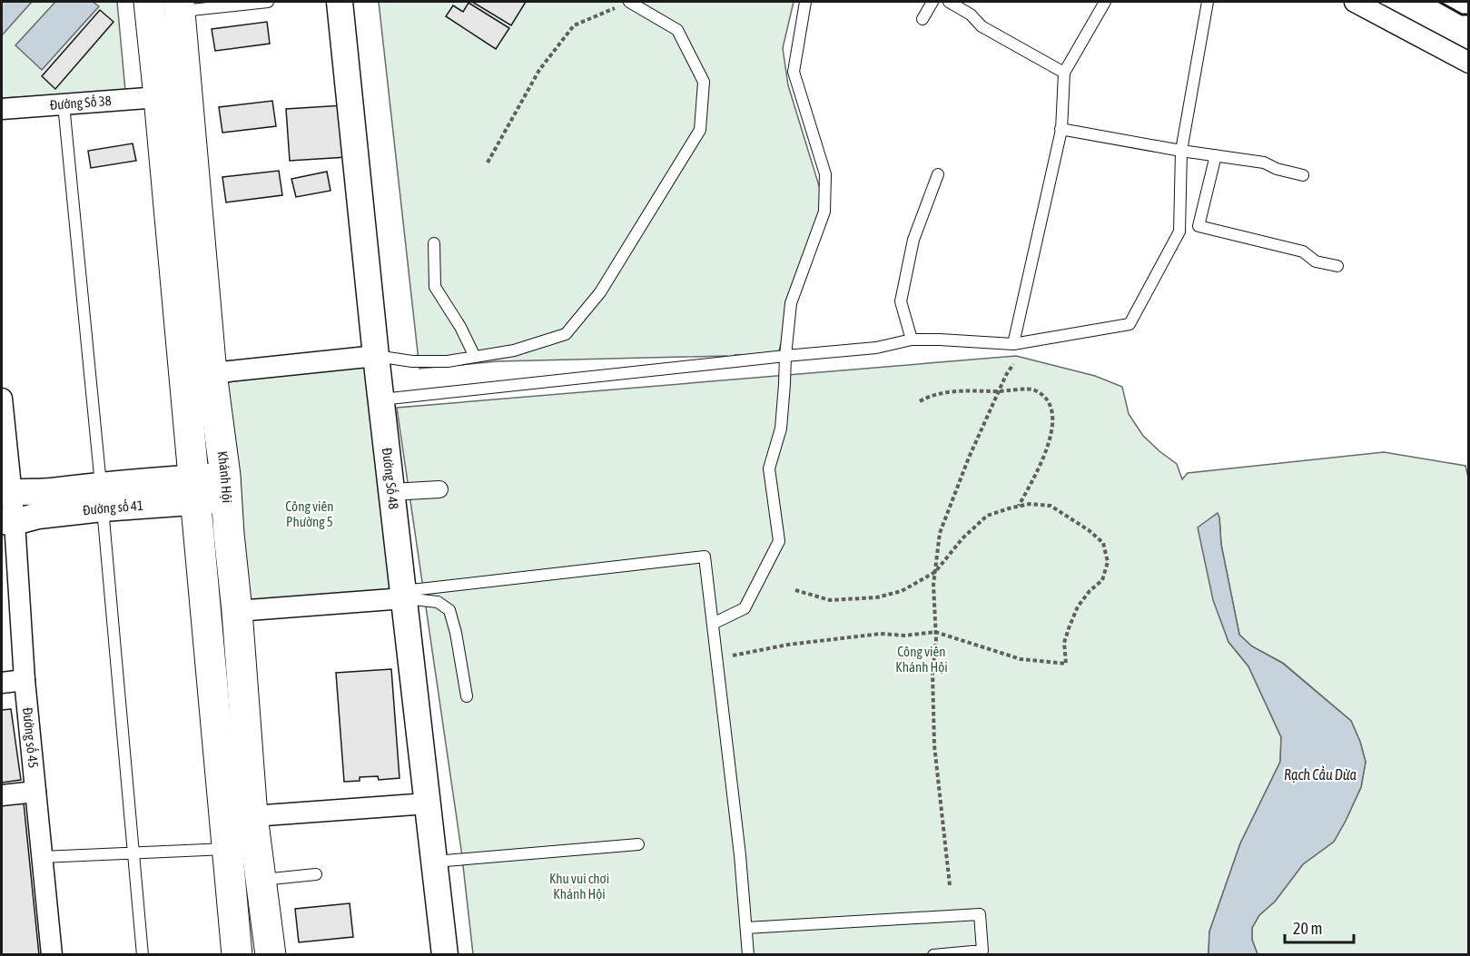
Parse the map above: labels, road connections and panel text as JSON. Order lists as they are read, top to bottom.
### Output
{
  "streets": {
    "main road": ["Khánh Hội"],
    "street": [
      "Đường Số 38",
      "Đường Số 48",
      "Đường số 41",
      "Đường số 45"
    ]
  },
  "crossings": [
    ["Khánh Hội", "Đường số 41"],
    ["Đường số 41", "Đường số 45"]
  ],
  "water": ["Rạch Cầu Dừa"],
  "parks": ["Công viên Phường 5", "Công viên Khánh Hội", "Khu vui chơi Khánh Hội"],
  "scale_bar": "20 m"
}
